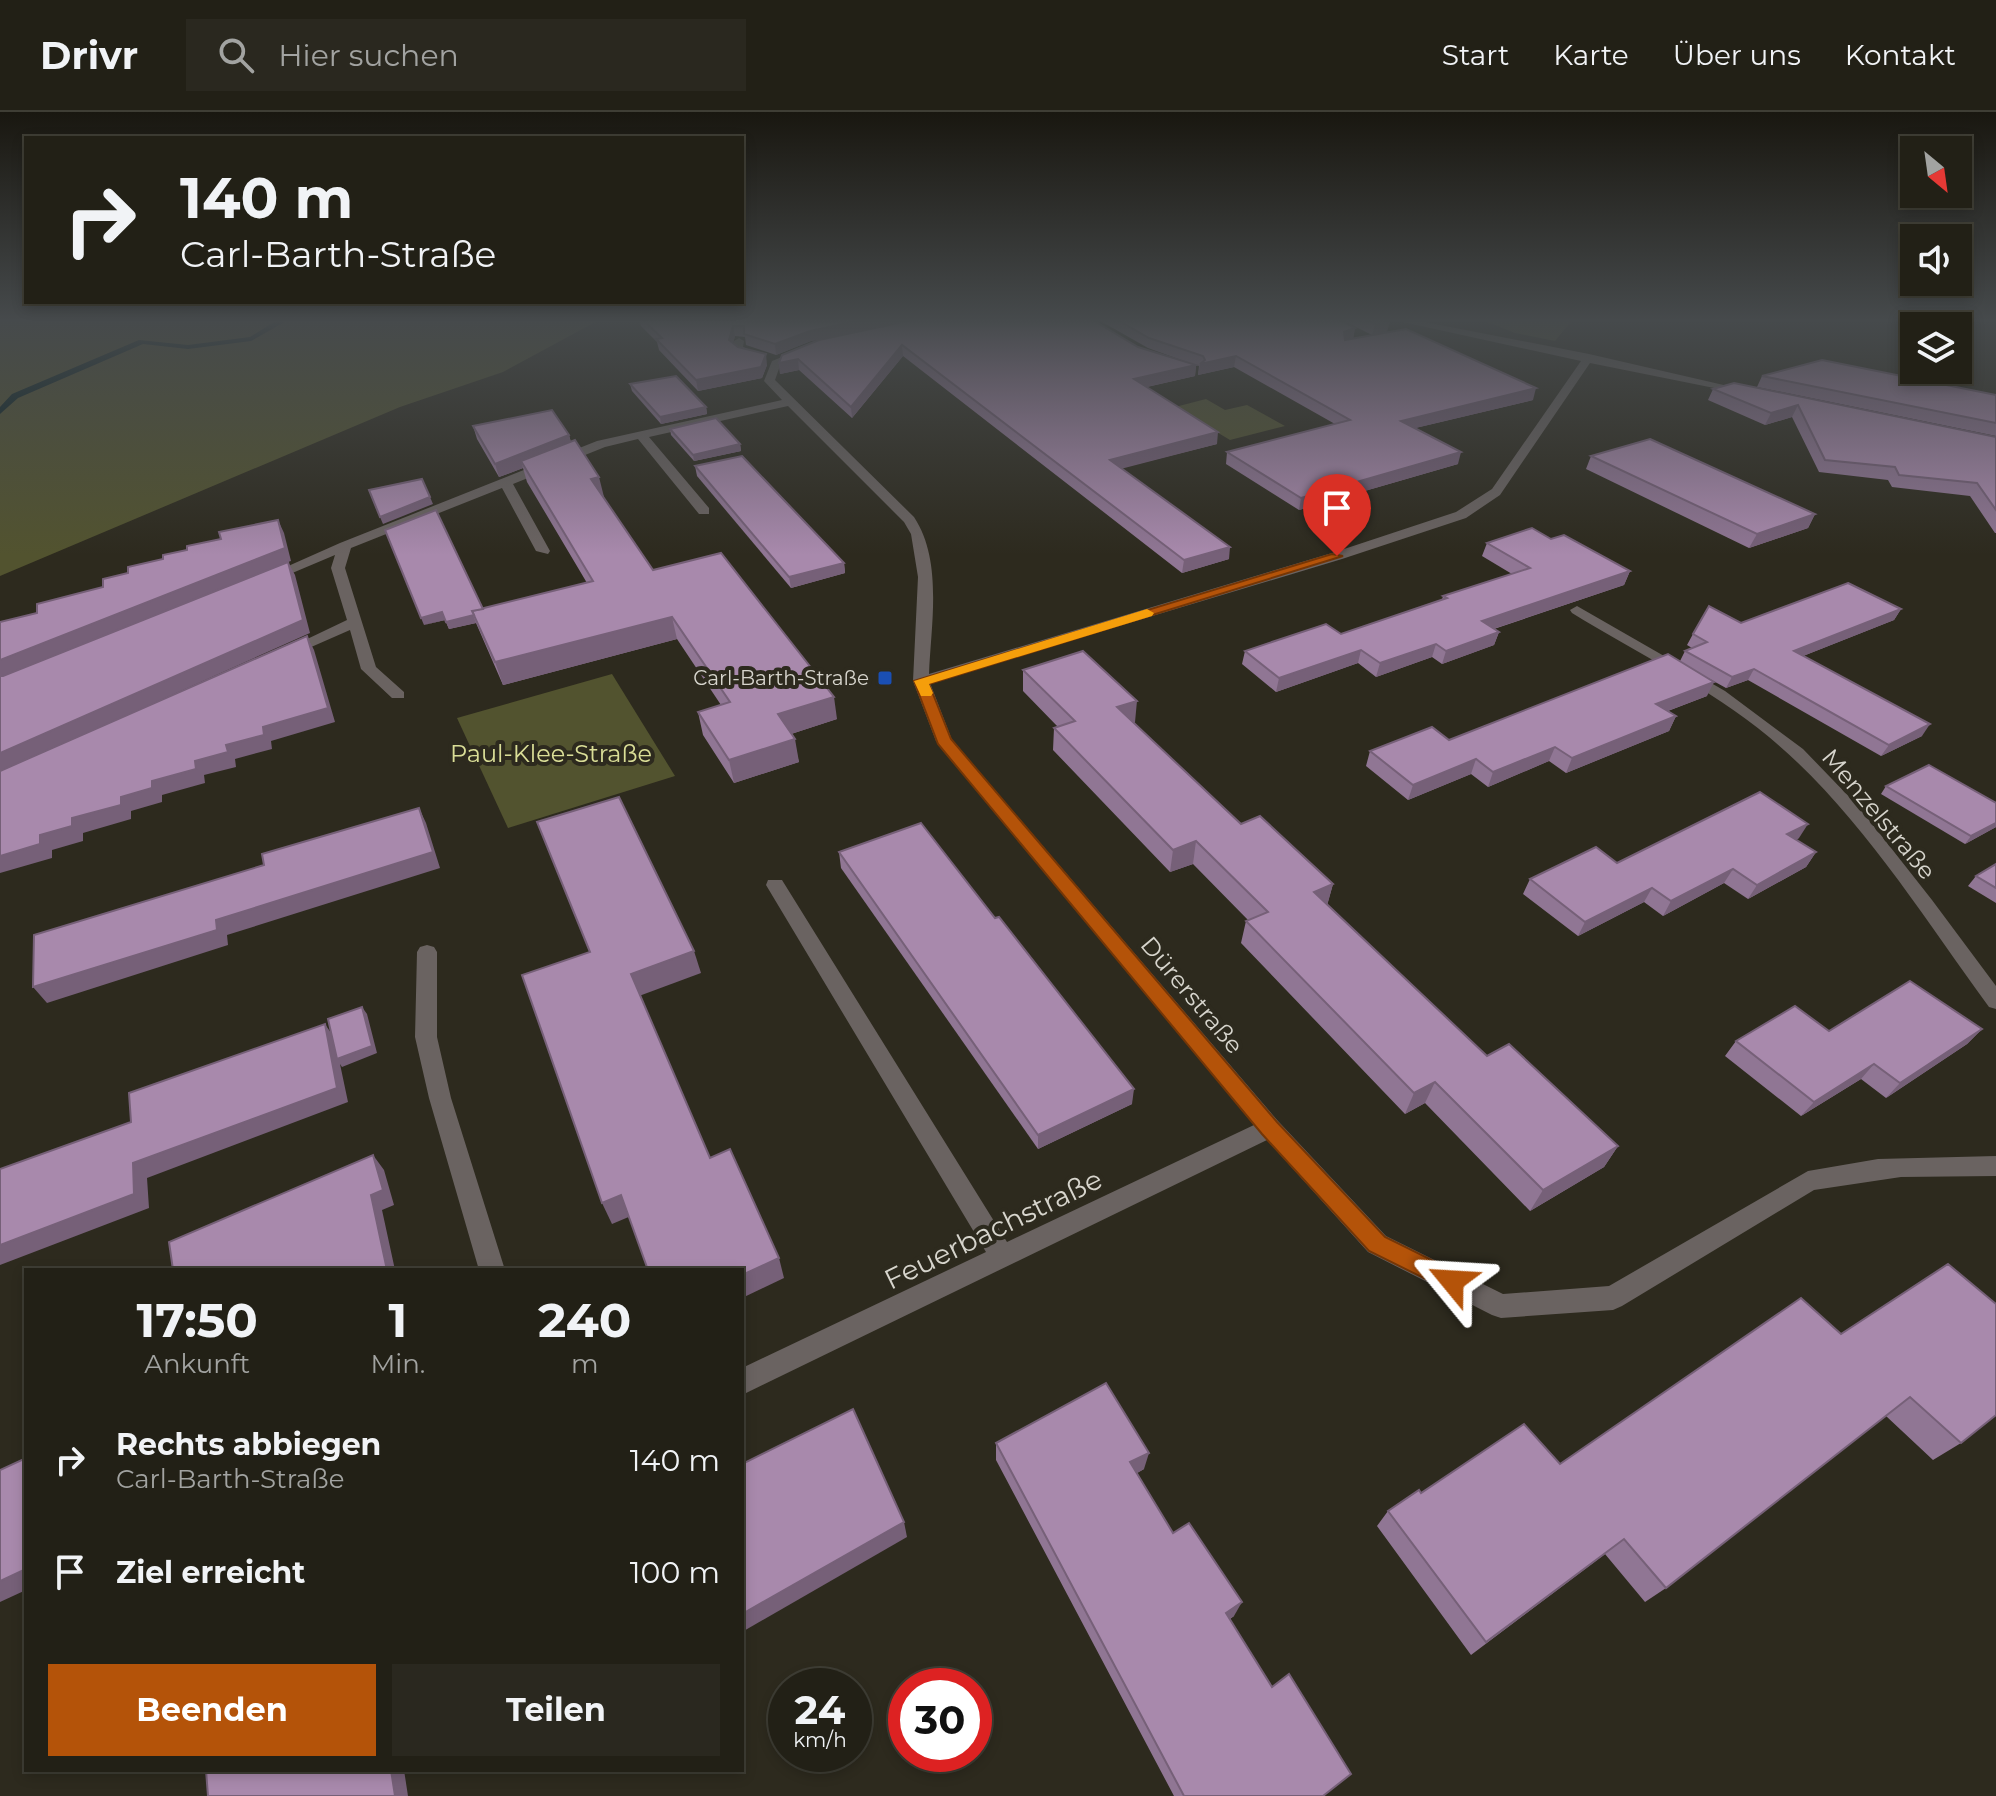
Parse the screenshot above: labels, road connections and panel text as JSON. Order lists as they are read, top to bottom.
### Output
{
  "streets": {
    "street": ["Menzelstraße", "Dürerstraße", "Feuerbachstraße"]
  },
  "crossings": [
    ["Dürerstraße", "Feuerbachstraße"]
  ],
  "parks": ["Paul-Klee-Straße"],
  "places": {
    "transit": ["Carl-Barth-Straße"]
  },
  "north": "bottom right",
  "page": {
    "header": "Drivr",
    "search": "Hier suchen",
    "nav": [
      "Start",
      "Karte",
      "Über uns",
      "Kontakt"
    ],
    "turn": ["140 m", "Carl-Barth-Straße"],
    "eta": [
      "17:50",
      "Ankunft",
      "1",
      "Min.",
      "240",
      "m"
    ],
    "list": [
      {
        "name": "Rechts abbiegen",
        "note": "Carl-Barth-Straße",
        "value": "140 m"
      },
      {
        "name": "Ziel erreicht",
        "value": "100 m"
      }
    ],
    "buttons": ["Beenden", "Teilen"],
    "speed": "24 km/h",
    "limit": "30"
  }
}
